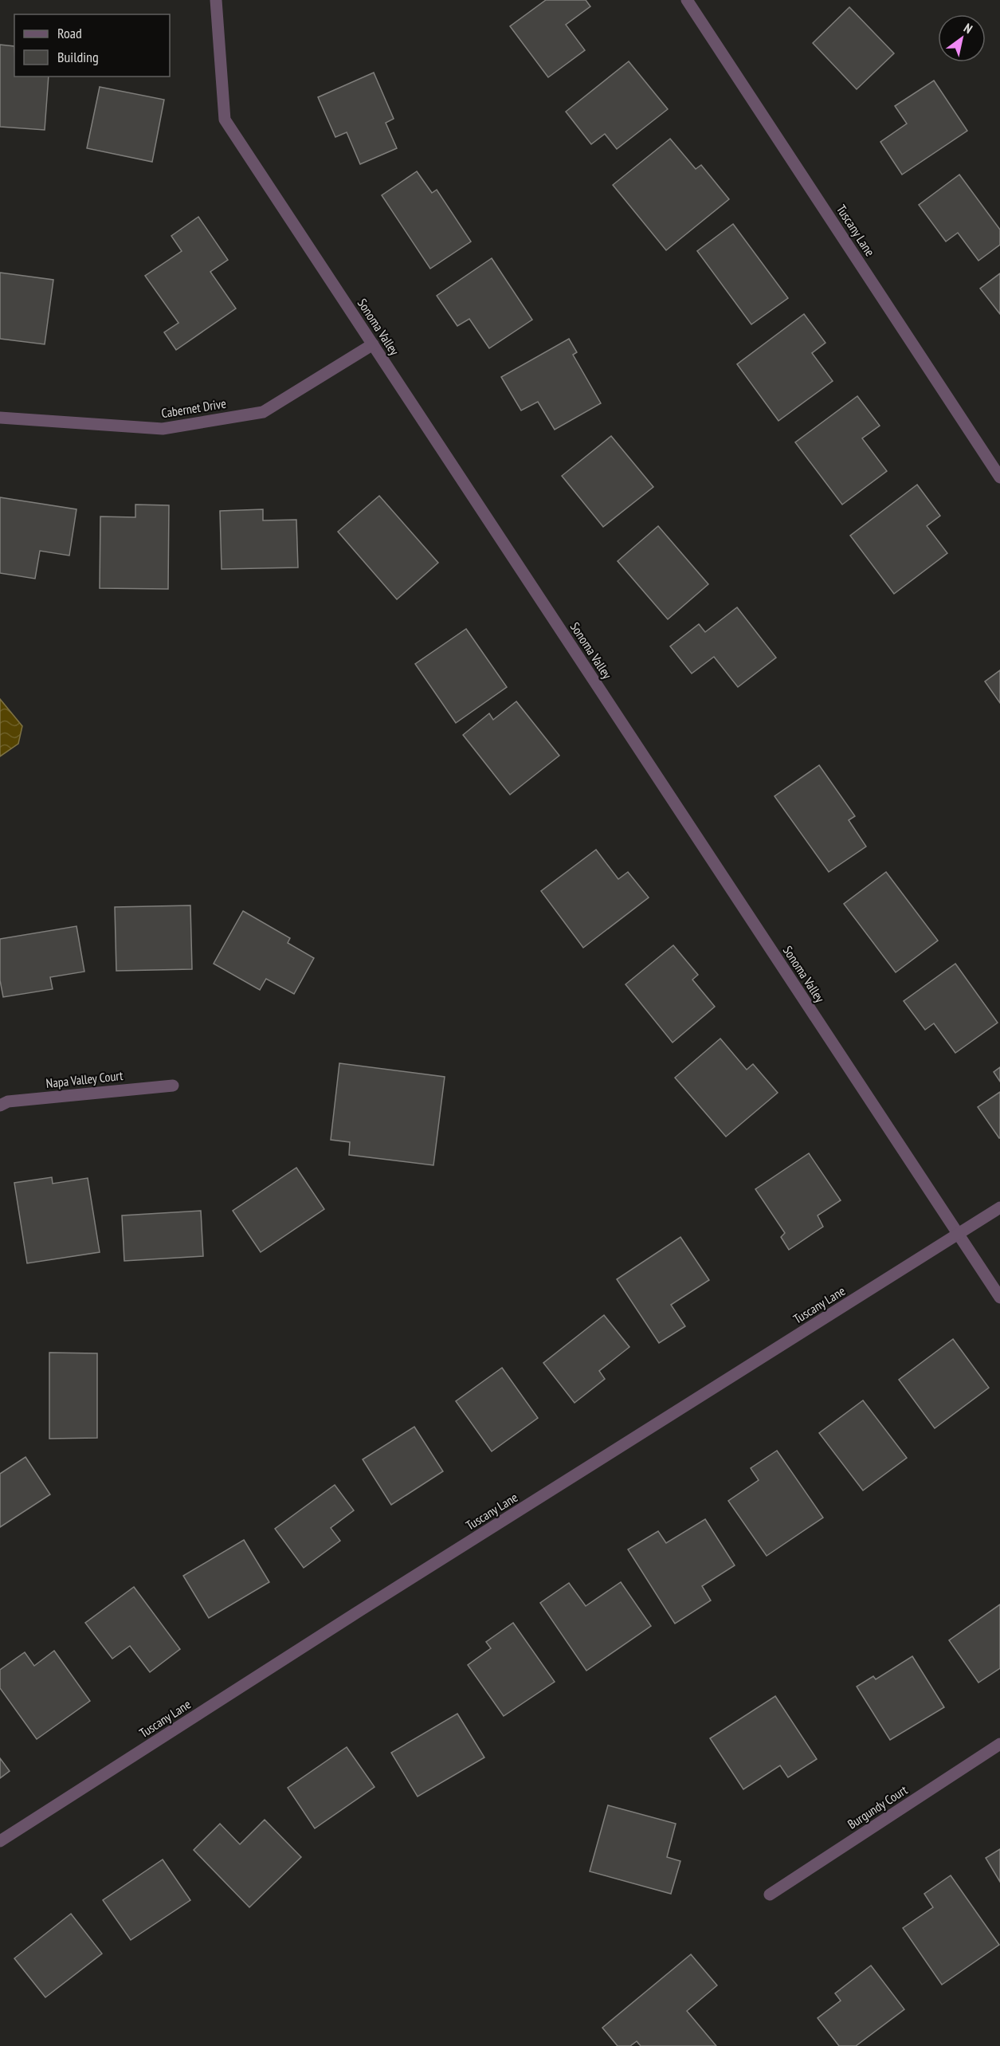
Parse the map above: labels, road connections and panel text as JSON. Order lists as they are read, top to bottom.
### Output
{
  "streets": {
    "street": [
      "Tuscany Lane",
      "Sonoma Valley",
      "Cabernet Drive",
      "Napa Valley Court",
      "Burgundy Court"
    ]
  },
  "crossings": [
    ["Tuscany Lane", "Sonoma Valley"],
    ["Sonoma Valley", "Cabernet Drive"]
  ],
  "legend": ["Road", "Building"],
  "north": "top right"
}
